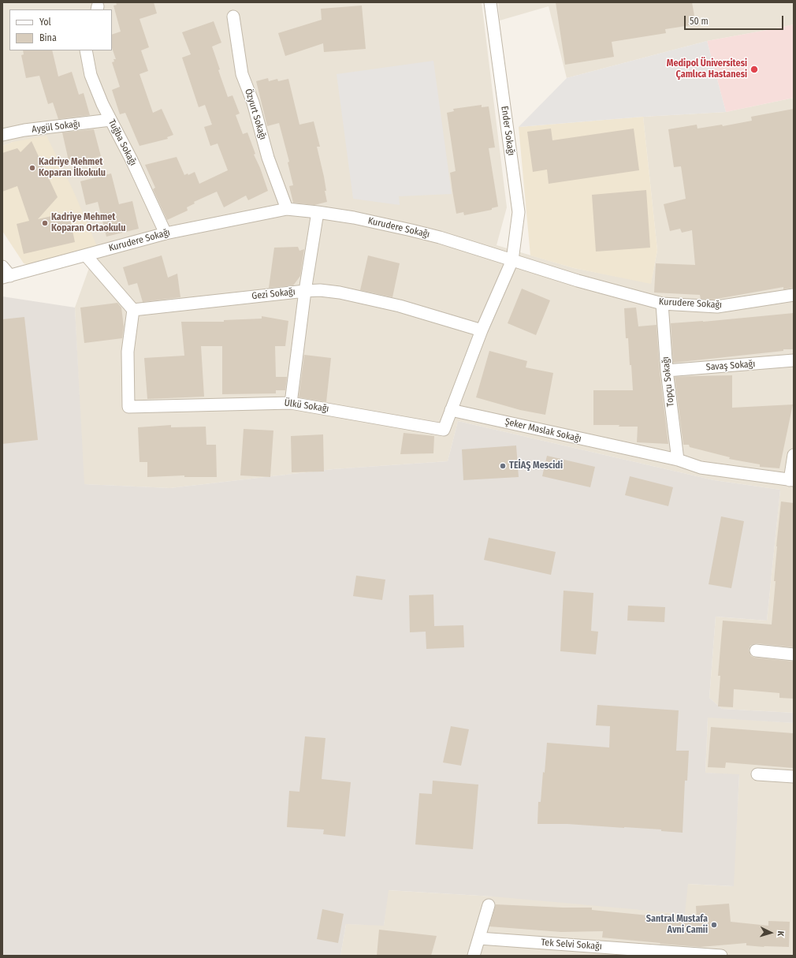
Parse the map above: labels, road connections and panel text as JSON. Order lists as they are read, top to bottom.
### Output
{
  "streets": {
    "street": [
      "Özyurt Sokağı",
      "Aygül Sokağı",
      "Ender Sokağı",
      "Tuğba Sokağı",
      "Kurudere Sokağı",
      "Gezi Sokağı",
      "Savaş Sokağı",
      "Topçu Sokağı",
      "Ülkü Sokağı",
      "Şeker Maslak Sokağı",
      "Tek Selvi Sokağı"
    ]
  },
  "crossings": [
    ["Özyurt Sokağı", "Kurudere Sokağı"],
    ["Aygül Sokağı", "Tuğba Sokağı"],
    ["Ender Sokağı", "Kurudere Sokağı"],
    ["Tuğba Sokağı", "Kurudere Sokağı"],
    ["Kurudere Sokağı", "Topçu Sokağı"],
    ["Gezi Sokağı", "Ülkü Sokağı"],
    ["Savaş Sokağı", "Topçu Sokağı"],
    ["Topçu Sokağı", "Şeker Maslak Sokağı"],
    ["Ülkü Sokağı", "Şeker Maslak Sokağı"]
  ],
  "places": [
    "Medipol Üniversitesi Çamlıca Hastanesi",
    "Kadriye Mehmet Koparan İlkokulu",
    "Kadriye Mehmet Koparan Ortaokulu",
    "TEİAŞ Mescidi",
    "Santral Mustafa Avni Camii"
  ],
  "legend": ["Yol", "Bina"],
  "scale_bar": "50 m",
  "north": "right"
}
